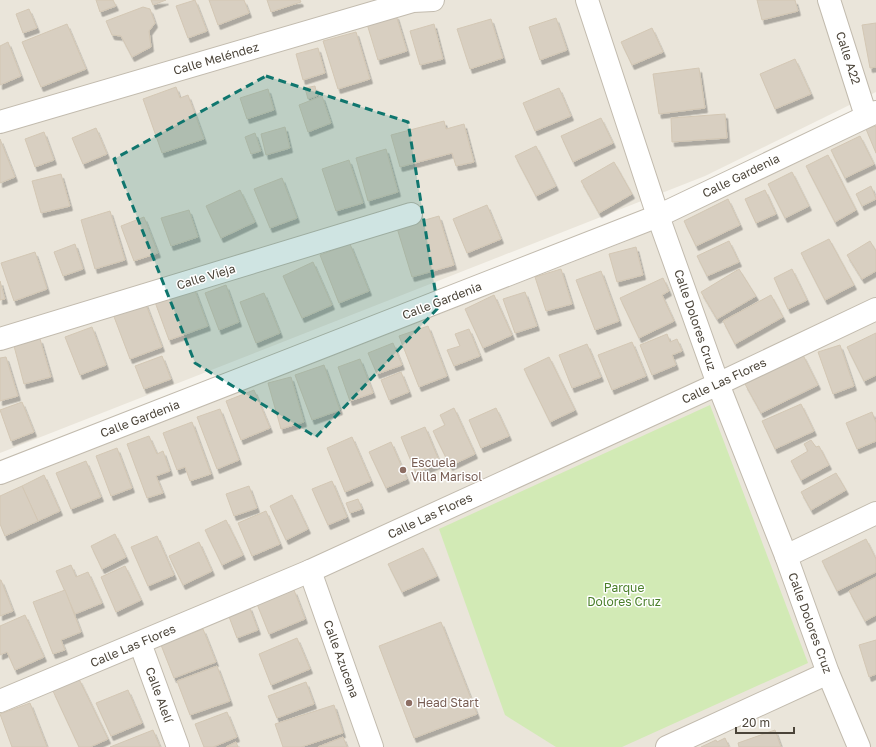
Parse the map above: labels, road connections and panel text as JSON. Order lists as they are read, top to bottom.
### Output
{
  "streets": {
    "street": [
      "Calle A22",
      "Calle Meléndez",
      "Calle Gardenia",
      "Calle Vieja",
      "Calle Dolores Cruz",
      "Calle Las Flores",
      "Calle Azucena",
      "Calle Alelí"
    ]
  },
  "crossings": [
    ["Calle A22", "Calle Gardenia"],
    ["Calle Gardenia", "Calle Dolores Cruz"],
    ["Calle Dolores Cruz", "Calle Las Flores"],
    ["Calle Las Flores", "Calle Azucena"],
    ["Calle Las Flores", "Calle Alelí"]
  ],
  "parks": ["Parque Dolores Cruz"],
  "places": ["Escuela Villa Marisol", "Head Start"],
  "scale_bar": "20 m"
}
